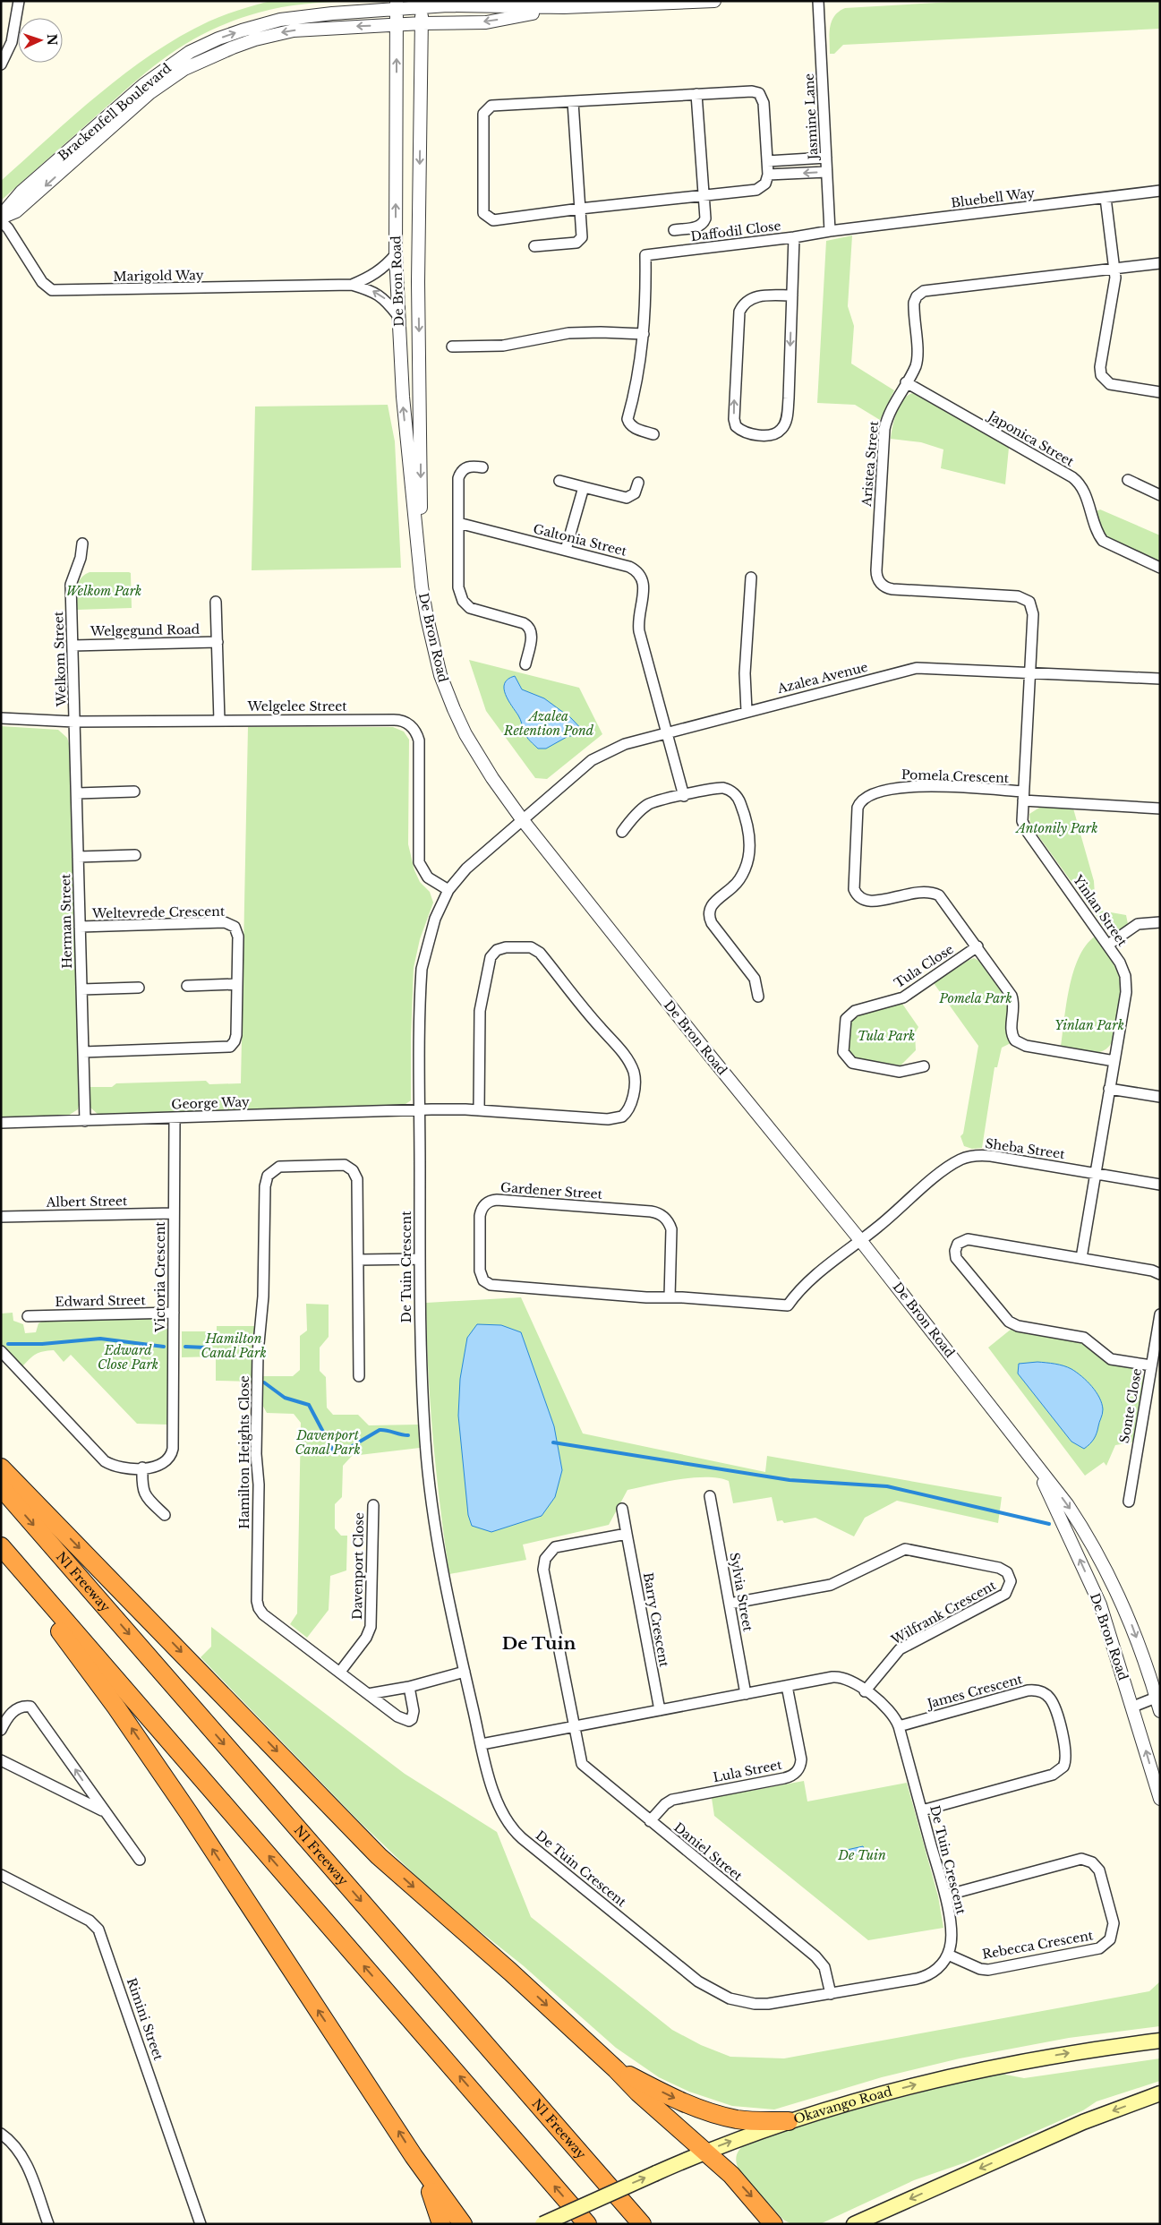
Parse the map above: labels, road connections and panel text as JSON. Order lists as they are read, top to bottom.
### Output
{
  "streets": {
    "highway": ["N1 Freeway"],
    "main road": ["Okavango Road"],
    "street": [
      "Brackenfell Boulevard",
      "Jasmine Lane",
      "Bluebell Way",
      "Daffodil Close",
      "Marigold Way",
      "De Bron Road",
      "Japonica Street",
      "Aristea Street",
      "Galtonia Street",
      "Welgegund Road",
      "Welkom Street",
      "Azalea Avenue",
      "Welgelee Street",
      "Pomela Crescent",
      "Yinlan Street",
      "Weltevrede Crescent",
      "Herman Street",
      "Tula Close",
      "George Way",
      "Sheba Street",
      "Gardener Street",
      "Albert Street",
      "De Tuin Crescent",
      "Victoria Crescent",
      "Edward Street",
      "Sonte Close",
      "Hamilton Heights Close",
      "Davenport Close",
      "Sylvia Street",
      "Wilfrank Crescent",
      "Barry Crescent",
      "James Crescent",
      "Lula Street",
      "Daniel Street",
      "Rebecca Crescent",
      "Rimini Street"
    ]
  },
  "crossings": [
    ["Brackenfell Boulevard", "De Bron Road"],
    ["Jasmine Lane", "Bluebell Way"],
    ["Jasmine Lane", "Daffodil Close"],
    ["Bluebell Way", "Daffodil Close"],
    ["Marigold Way", "De Bron Road"],
    ["De Bron Road", "Azalea Avenue"],
    ["De Bron Road", "Sheba Street"],
    ["De Bron Road", "Gardener Street"],
    ["De Bron Road", "De Tuin Crescent"],
    ["Japonica Street", "Aristea Street"],
    ["Aristea Street", "Azalea Avenue"],
    ["Aristea Street", "Yinlan Street"],
    ["Galtonia Street", "Azalea Avenue"],
    ["Welgegund Road", "Welkom Street"],
    ["Welgegund Road", "Welgelee Street"],
    ["Welkom Street", "Welgelee Street"],
    ["Welkom Street", "Herman Street"],
    ["Azalea Avenue", "Yinlan Street"],
    ["Azalea Avenue", "De Tuin Crescent"],
    ["Welgelee Street", "Herman Street"],
    ["Welgelee Street", "De Tuin Crescent"],
    ["Pomela Crescent", "Yinlan Street"],
    ["Pomela Crescent", "Tula Close"],
    ["Yinlan Street", "Sheba Street"],
    ["Weltevrede Crescent", "Herman Street"],
    ["Herman Street", "George Way"],
    ["George Way", "De Tuin Crescent"],
    ["George Way", "Victoria Crescent"],
    ["Sheba Street", "Gardener Street"],
    ["Albert Street", "Victoria Crescent"],
    ["De Tuin Crescent", "Sylvia Street"],
    ["De Tuin Crescent", "Wilfrank Crescent"],
    ["De Tuin Crescent", "Barry Crescent"],
    ["De Tuin Crescent", "James Crescent"],
    ["De Tuin Crescent", "Lula Street"],
    ["De Tuin Crescent", "Daniel Street"],
    ["De Tuin Crescent", "Rebecca Crescent"],
    ["Victoria Crescent", "Edward Street"],
    ["Hamilton Heights Close", "Davenport Close"],
    ["Sylvia Street", "Wilfrank Crescent"],
    ["Lula Street", "Daniel Street"]
  ],
  "districts": ["De Tuin"],
  "parks": [
    "Welkom Park",
    "Azalea Retention Pond",
    "Antonily Park",
    "Pomela Park",
    "Yinlan Park",
    "Tula Park",
    "Hamilton Canal Park",
    "Edward Close Park",
    "Davenport Canal Park",
    "De Tuin"
  ],
  "north": "right"
}
